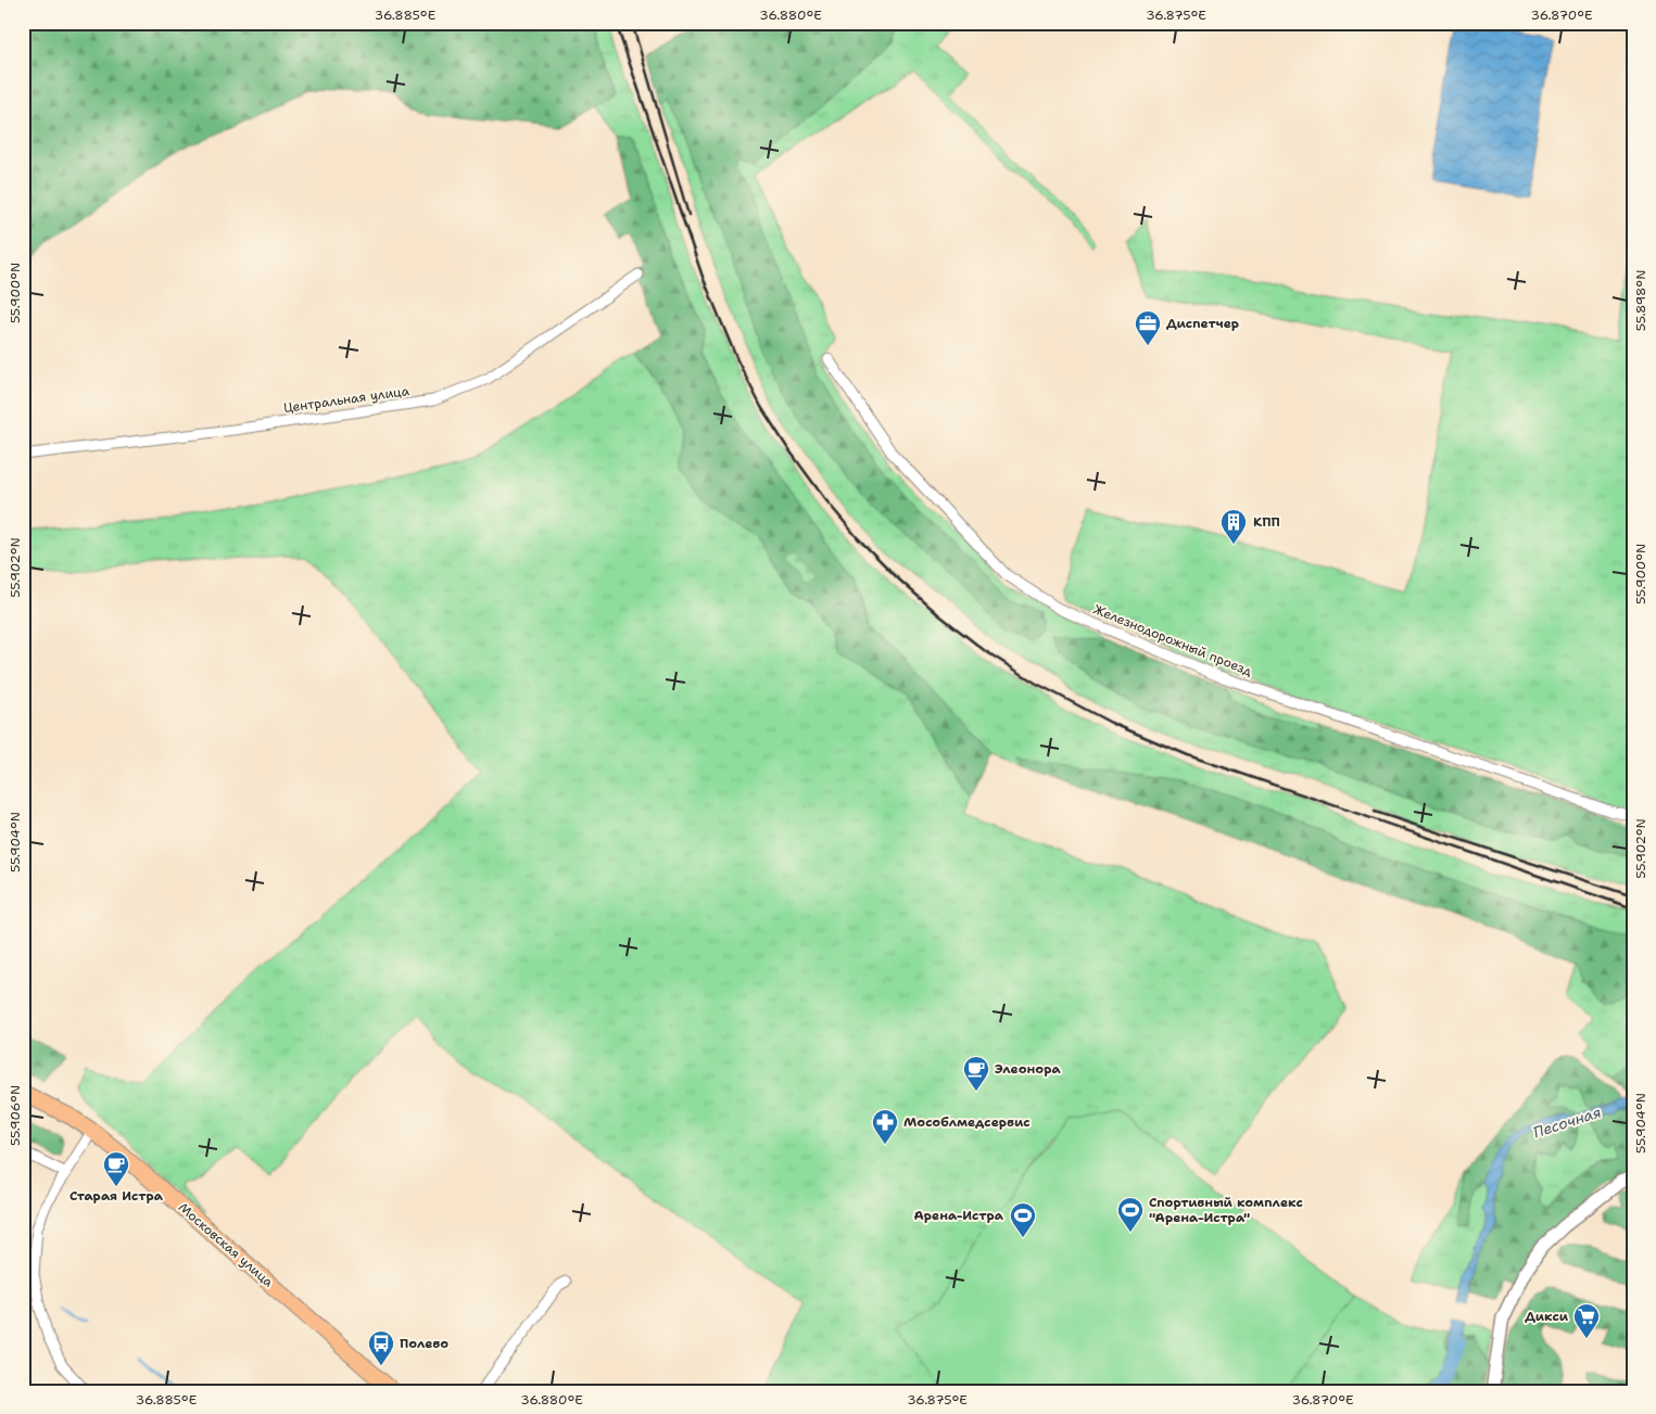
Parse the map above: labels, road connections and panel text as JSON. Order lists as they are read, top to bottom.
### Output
{
  "streets": {
    "main road": ["Московская улица"],
    "street": ["Центральная улица", "Железнодорожный проезд"]
  },
  "water": ["Песочная"],
  "places": {
    "office": ["Диспетчер"],
    "building": ["КПП"],
    "cafe": ["Элеонора", "Старая Истра"],
    "pharmacy": ["Мособлмедсервис"],
    "sports": ["Спортивный комплекс \"Арена-Истра\"", "Арена-Истра"],
    "supermarket": ["Дикси"],
    "bus stop": ["Полево"]
  },
  "coordinates": [
    "36.885°E",
    "36.880°E",
    "36.875°E",
    "36.870°E",
    "55.900°N",
    "55.898°N",
    "55.902°N",
    "55.904°N",
    "55.906°N"
  ]
}
